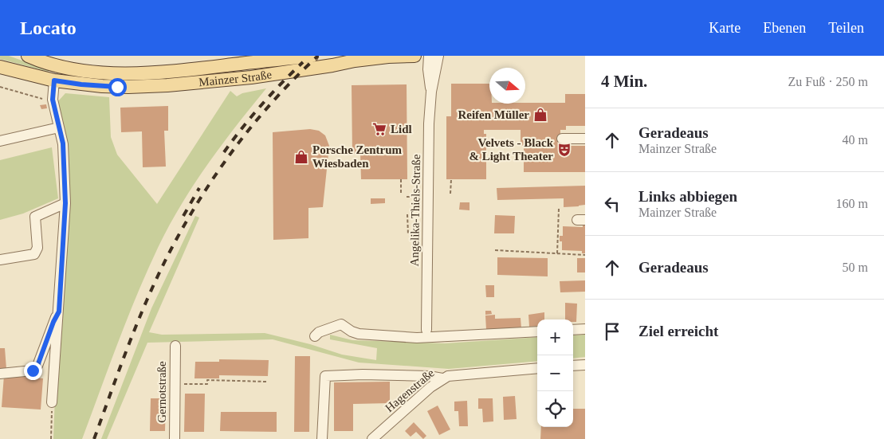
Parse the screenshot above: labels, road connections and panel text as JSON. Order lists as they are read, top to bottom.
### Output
{
  "streets": {
    "main road": ["Mainzer Straße"],
    "street": ["Angelika-Thiels-Straße", "Hagenstraße", "Gernotstraße"]
  },
  "places": {
    "shop": ["Reifen Müller", "Porsche Zentrum Wiesbaden"],
    "supermarket": ["Lidl"],
    "theatre": ["Velvets - Black & Light Theater"]
  },
  "north": "right",
  "page": {
    "header": "Locato",
    "nav": ["Karte", "Ebenen", "Teilen"],
    "heading": ["4 Min.", "Zu Fuß · 250 m"],
    "list": [
      ["Geradeaus", "Mainzer Straße", "40 m"],
      ["Links abbiegen", "Mainzer Straße", "160 m"],
      ["Geradeaus", "50 m"],
      "Ziel erreicht"
    ],
    "map_buttons": ["+", "−"]
  }
}
